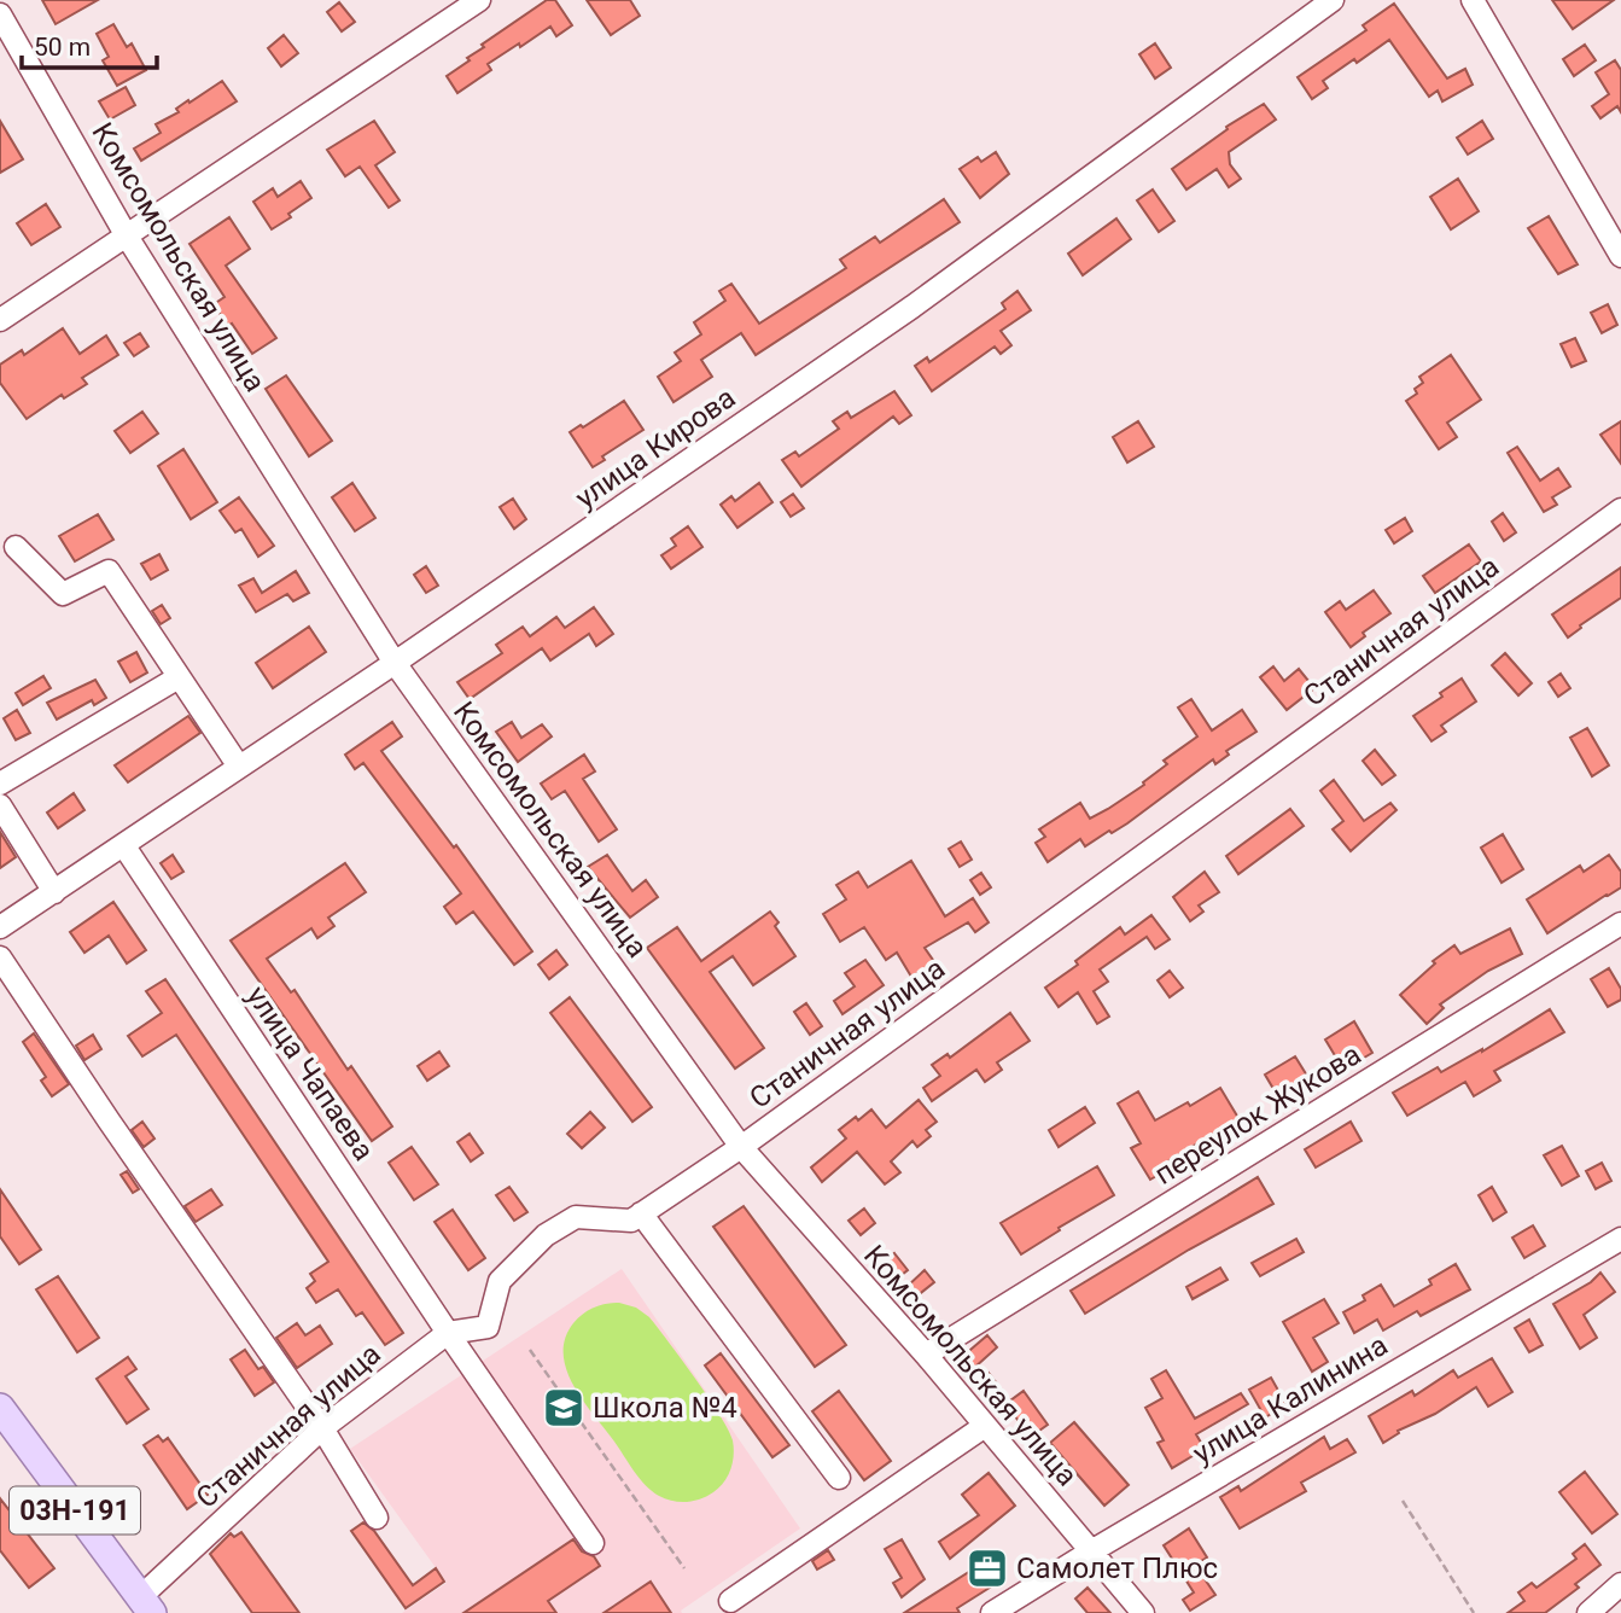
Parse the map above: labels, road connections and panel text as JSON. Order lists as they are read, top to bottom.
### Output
{
  "streets": {
    "main road": ["03Н-191"],
    "street": [
      "Комсомольская улица",
      "улица Кирова",
      "Станичная улица",
      "улица Чапаева",
      "переулок Жукова",
      "улица Калинина"
    ]
  },
  "crossings": [
    ["Комсомольская улица", "улица Кирова"],
    ["Комсомольская улица", "Станичная улица"],
    ["Комсомольская улица", "переулок Жукова"],
    ["Комсомольская улица", "улица Калинина"],
    ["улица Кирова", "улица Чапаева"],
    ["Станичная улица", "улица Чапаева"],
    ["Станичная улица", "03Н-191"]
  ],
  "places": {
    "school or university": ["Школа №4"],
    "office": ["Самолет Плюс"]
  },
  "scale_bar": "50 m"
}
